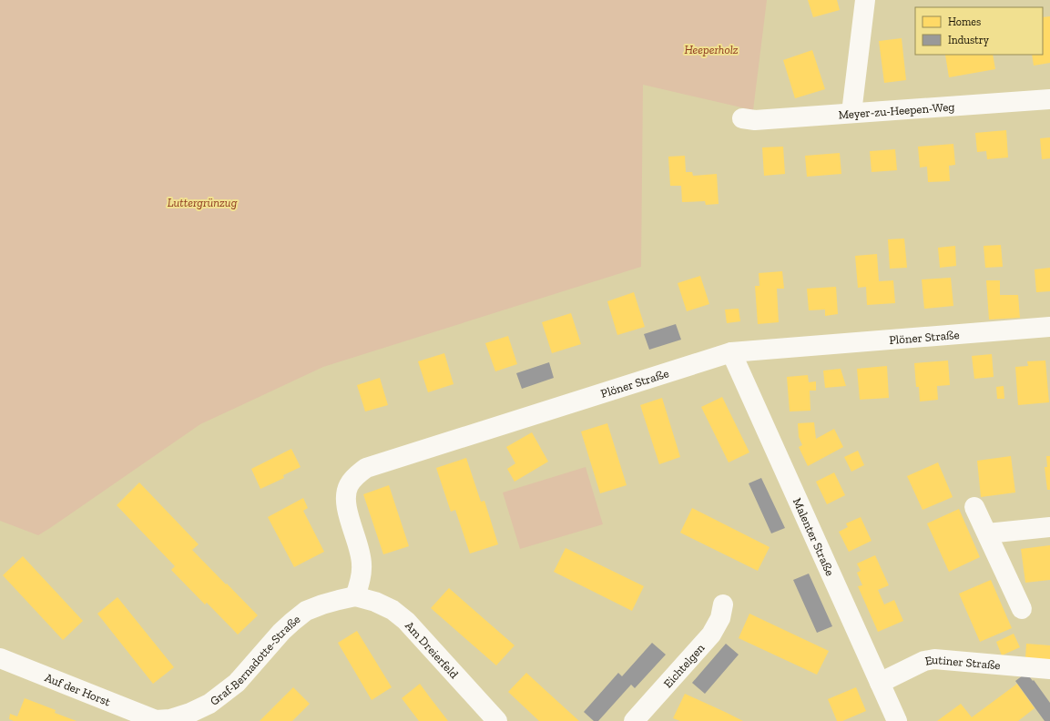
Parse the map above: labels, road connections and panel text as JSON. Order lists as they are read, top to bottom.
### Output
{
  "streets": {
    "street": [
      "Meyer-zu-Heepen-Weg",
      "Plöner Straße",
      "Malenter Straße",
      "Am Dreierfeld",
      "Graf-Bernadotte-Straße",
      "Eutiner Straße",
      "Eichtelgen",
      "Auf der Horst"
    ]
  },
  "crossings": [
    ["Plöner Straße", "Malenter Straße"],
    ["Plöner Straße", "Am Dreierfeld"],
    ["Plöner Straße", "Graf-Bernadotte-Straße"],
    ["Malenter Straße", "Eutiner Straße"],
    ["Am Dreierfeld", "Graf-Bernadotte-Straße"],
    ["Graf-Bernadotte-Straße", "Auf der Horst"]
  ],
  "parks": ["Heeperholz", "Luttergrünzug"],
  "legend": ["Homes", "Industry"]
}
